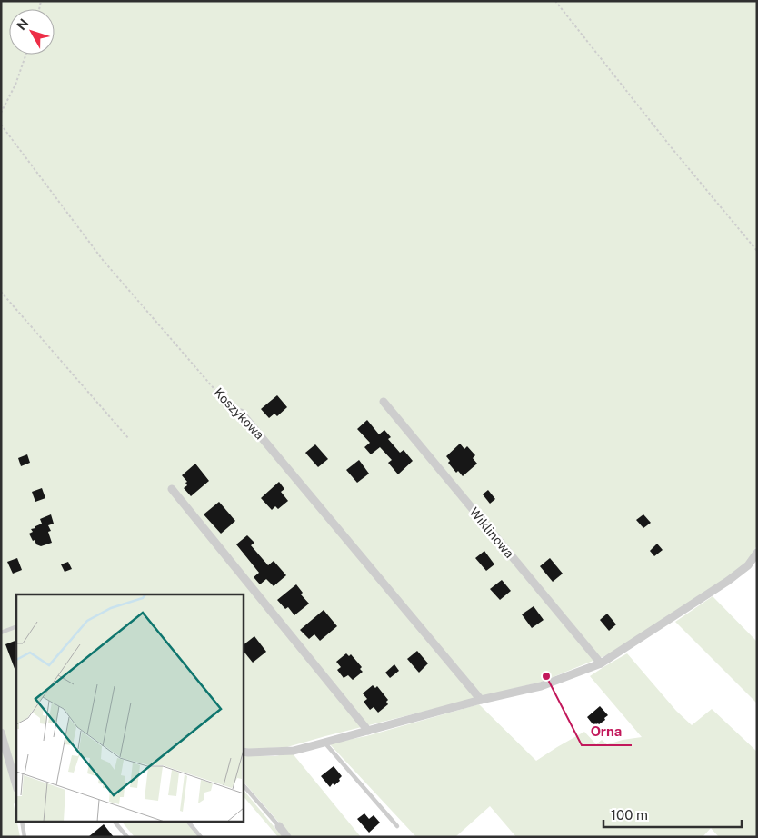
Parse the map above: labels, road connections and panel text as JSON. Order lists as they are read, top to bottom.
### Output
{
  "streets": {
    "street": ["Koszykowa", "Wiklinowa"]
  },
  "places": ["Orna"],
  "scale_bar": "100 m",
  "north": "top left"
}
